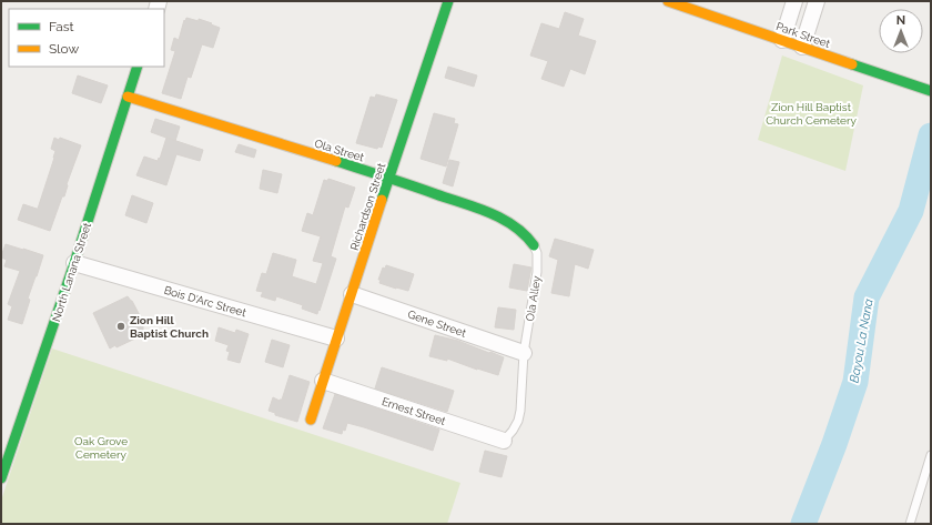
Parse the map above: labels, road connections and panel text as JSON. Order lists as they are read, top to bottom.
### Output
{
  "streets": {
    "street": [
      "Park Street",
      "Ola Street",
      "Richardson Street",
      "North Lanana Street",
      "Bois D'Arc Street",
      "Gene Street",
      "Ernest Street"
    ],
    "lane": ["Ola Alley"]
  },
  "crossings": [
    ["Ola Street", "Richardson Street"],
    ["Ola Street", "North Lanana Street"],
    ["Ola Street", "Ola Alley"],
    ["Richardson Street", "Bois D'Arc Street"],
    ["Richardson Street", "Gene Street"],
    ["Richardson Street", "Ernest Street"],
    ["North Lanana Street", "Bois D'Arc Street"],
    ["Ola Alley", "Gene Street"],
    ["Ola Alley", "Ernest Street"]
  ],
  "water": ["Bayou La Nana"],
  "parks": ["Zion Hill Baptist Church Cemetery", "Oak Grove Cemetery"],
  "places": ["Zion Hill Baptist Church"],
  "legend": ["Fast", "Slow"],
  "north": "top"
}
